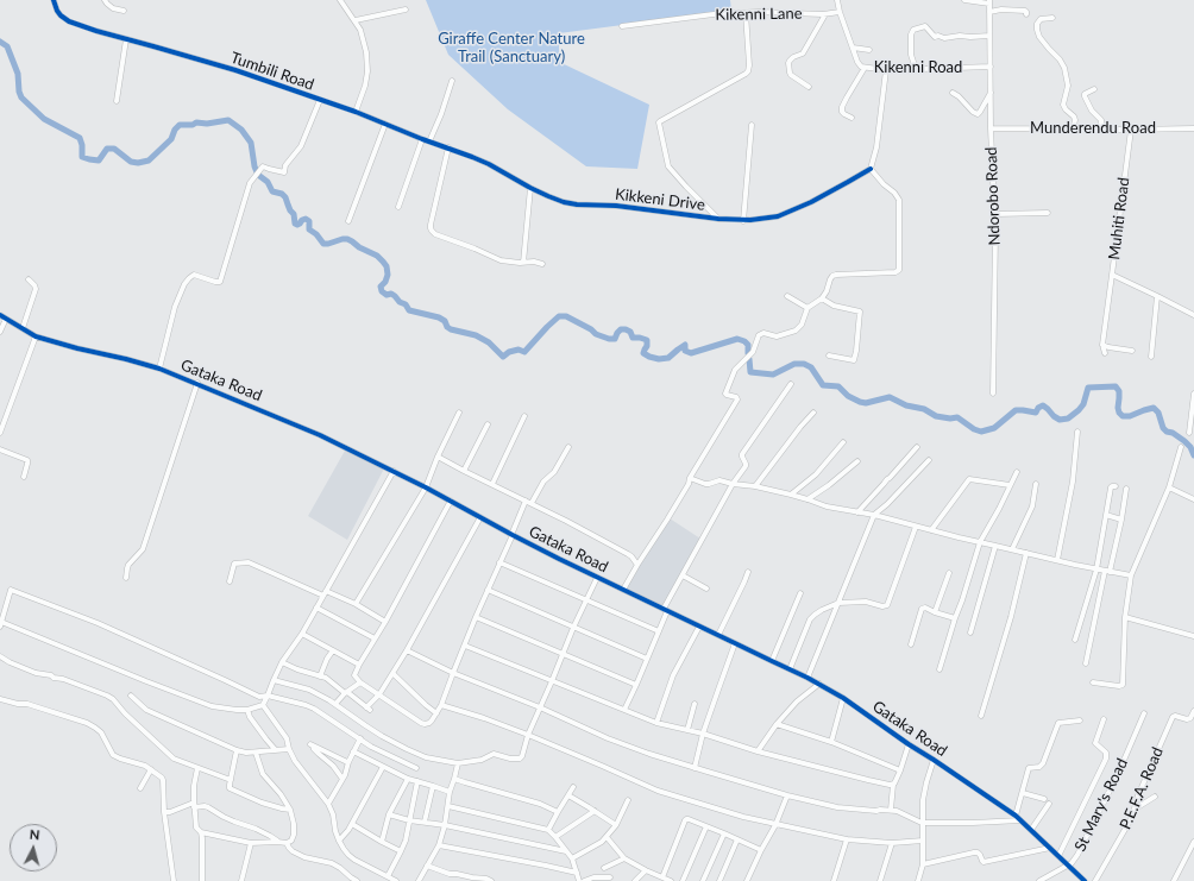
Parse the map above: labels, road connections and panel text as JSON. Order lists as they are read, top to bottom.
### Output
{
  "streets": {
    "street": [
      "Kikenni Lane",
      "Kikenni Road",
      "Tumbili Road",
      "Munderendu Road",
      "Ndorobo Road",
      "Kikkeni Drive",
      "Muhiti Road",
      "Gataka Road",
      "P.E.F.A. Road",
      "St Mary's Road"
    ]
  },
  "crossings": [
    ["Kikenni Lane", "Kikenni Road"],
    ["Kikenni Road", "Ndorobo Road"],
    ["Tumbili Road", "Kikkeni Drive"],
    ["Munderendu Road", "Ndorobo Road"],
    ["Munderendu Road", "Muhiti Road"],
    ["Gataka Road", "St Mary's Road"]
  ],
  "parks": ["Giraffe Center Nature Trail (Sanctuary)"],
  "north": "top"
}
